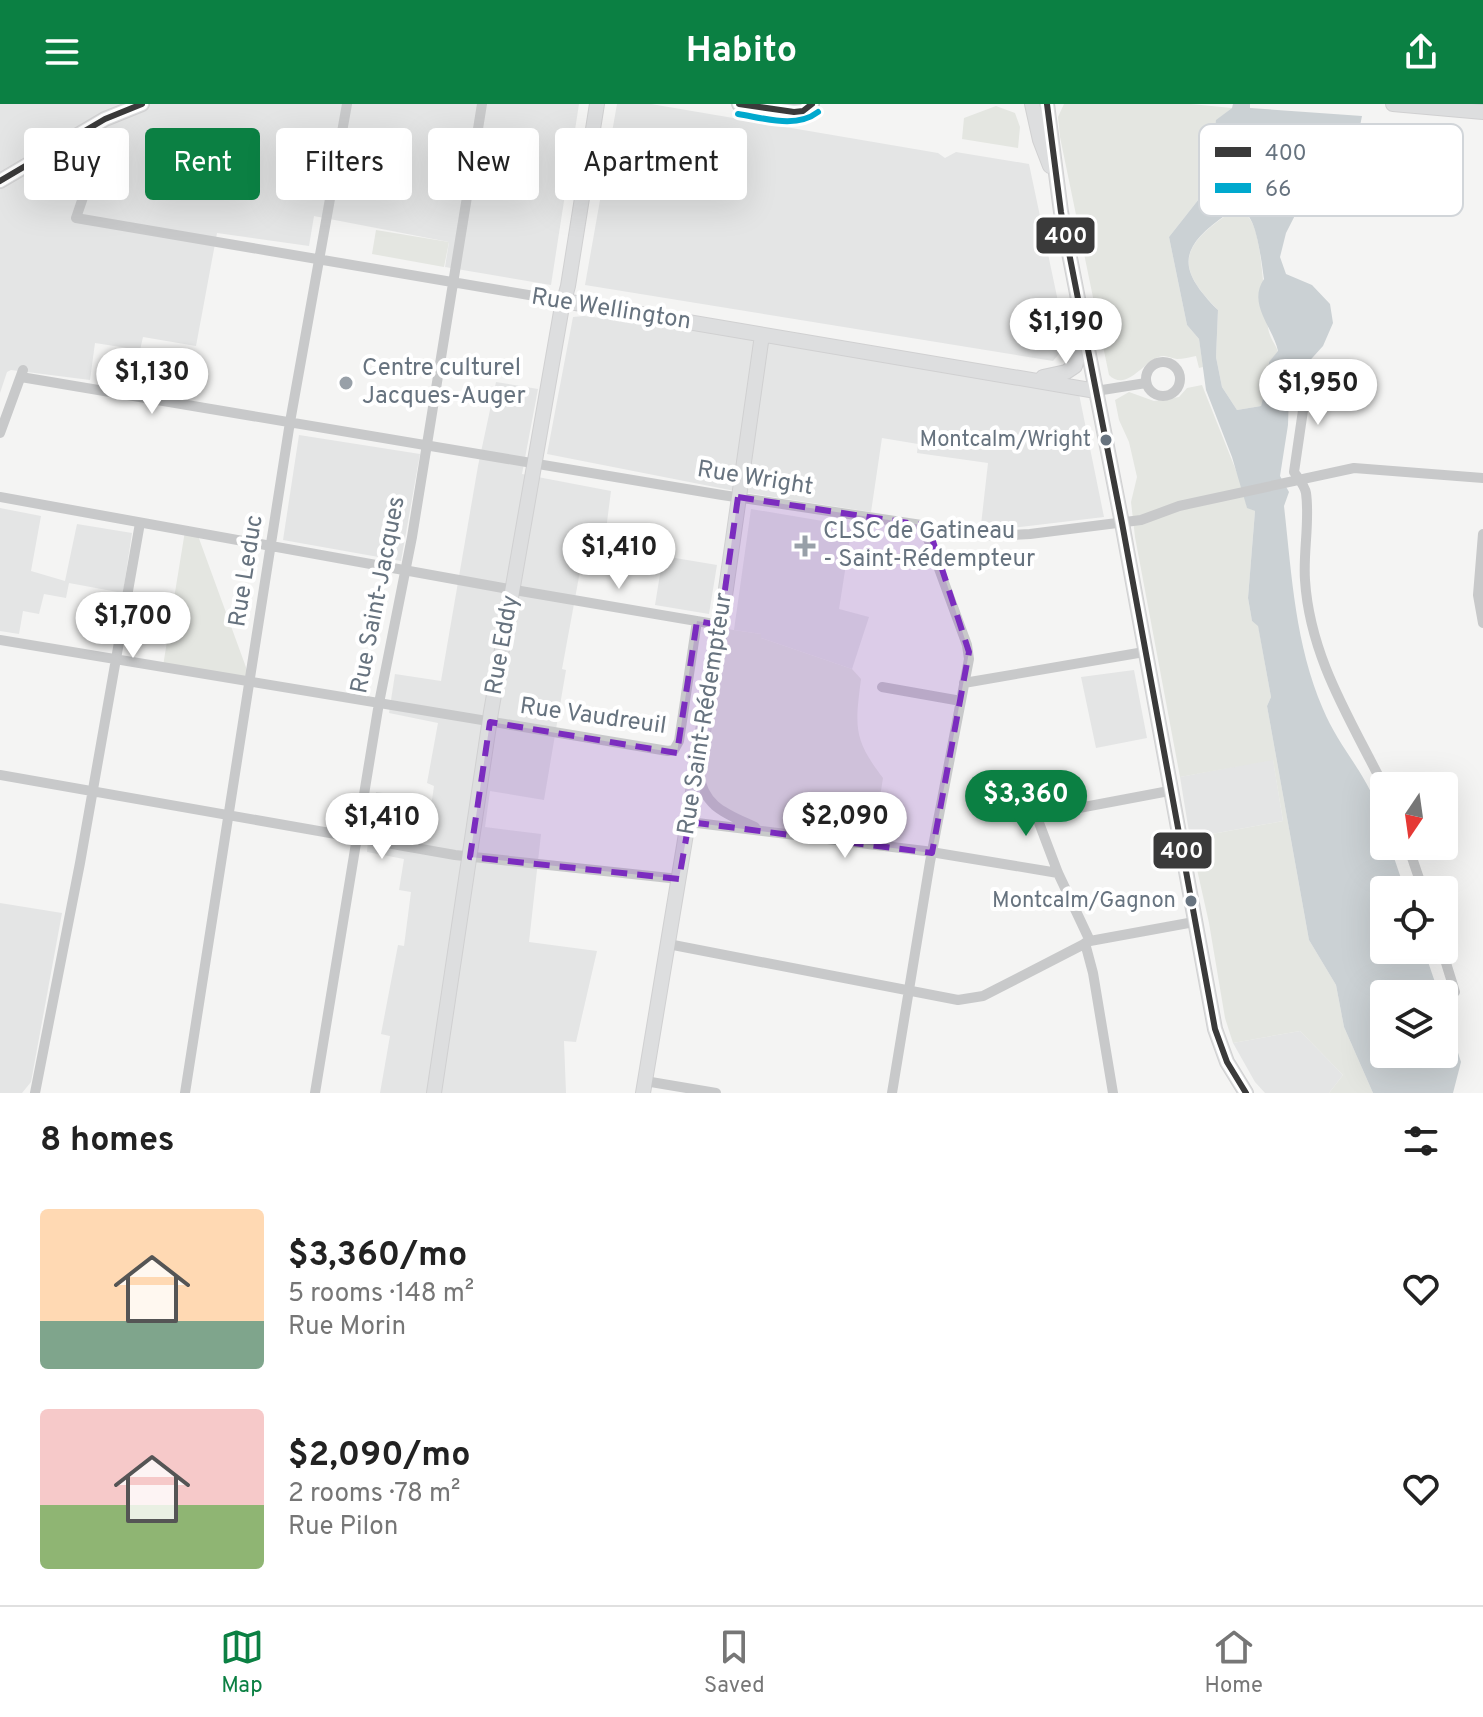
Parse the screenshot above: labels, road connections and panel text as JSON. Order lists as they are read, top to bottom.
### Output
{
  "streets": {
    "main road": ["Rue Wellington", "Rue Eddy", "Rue Saint-Rédempteur"],
    "street": [
      "Rue Wright",
      "Rue Leduc",
      "Rue Saint-Jacques",
      "Rue Vaudreuil"
    ]
  },
  "crossings": [
    ["Rue Wellington", "Rue Leduc"],
    ["Rue Wellington", "Rue Saint-Jacques"],
    ["Rue Wellington", "Rue Eddy"],
    ["Rue Wellington", "Rue Saint-Rédempteur"],
    ["Rue Wright", "Rue Leduc"],
    ["Rue Wright", "Rue Saint-Jacques"],
    ["Rue Wright", "Rue Eddy"],
    ["Rue Wright", "Rue Saint-Rédempteur"],
    ["Rue Leduc", "Rue Vaudreuil"],
    ["Rue Saint-Jacques", "Rue Vaudreuil"],
    ["Rue Eddy", "Rue Vaudreuil"]
  ],
  "places": {
    "other": ["Centre culturel Jacques-Auger", "Montcalm/Wright", "Montcalm/Gagnon"],
    "health": ["CLSC de Gatineau - Saint-Rédempteur"]
  },
  "lines": ["transit line 400", "transit line 66"],
  "legend": ["400", "66"],
  "north": "bottom",
  "page": {
    "header": "Habito",
    "chip": [
      "Buy",
      "Rent",
      "Filters",
      "New",
      "Apartment"
    ],
    "price": [
      "$1,190",
      "$1,130",
      "$1,950",
      "$1,410",
      "$1,700",
      "$3,360",
      "$2,090",
      "$1,410"
    ],
    "heading": "8 homes",
    "list": [
      {
        "name": "$3,360/mo",
        "note": "5 rooms · 148 m² · Rue Morin"
      },
      {
        "name": "$2,090/mo",
        "note": "2 rooms · 78 m² · Rue Pilon"
      }
    ],
    "tabs": ["Map", "Saved", "Home"]
  }
}
